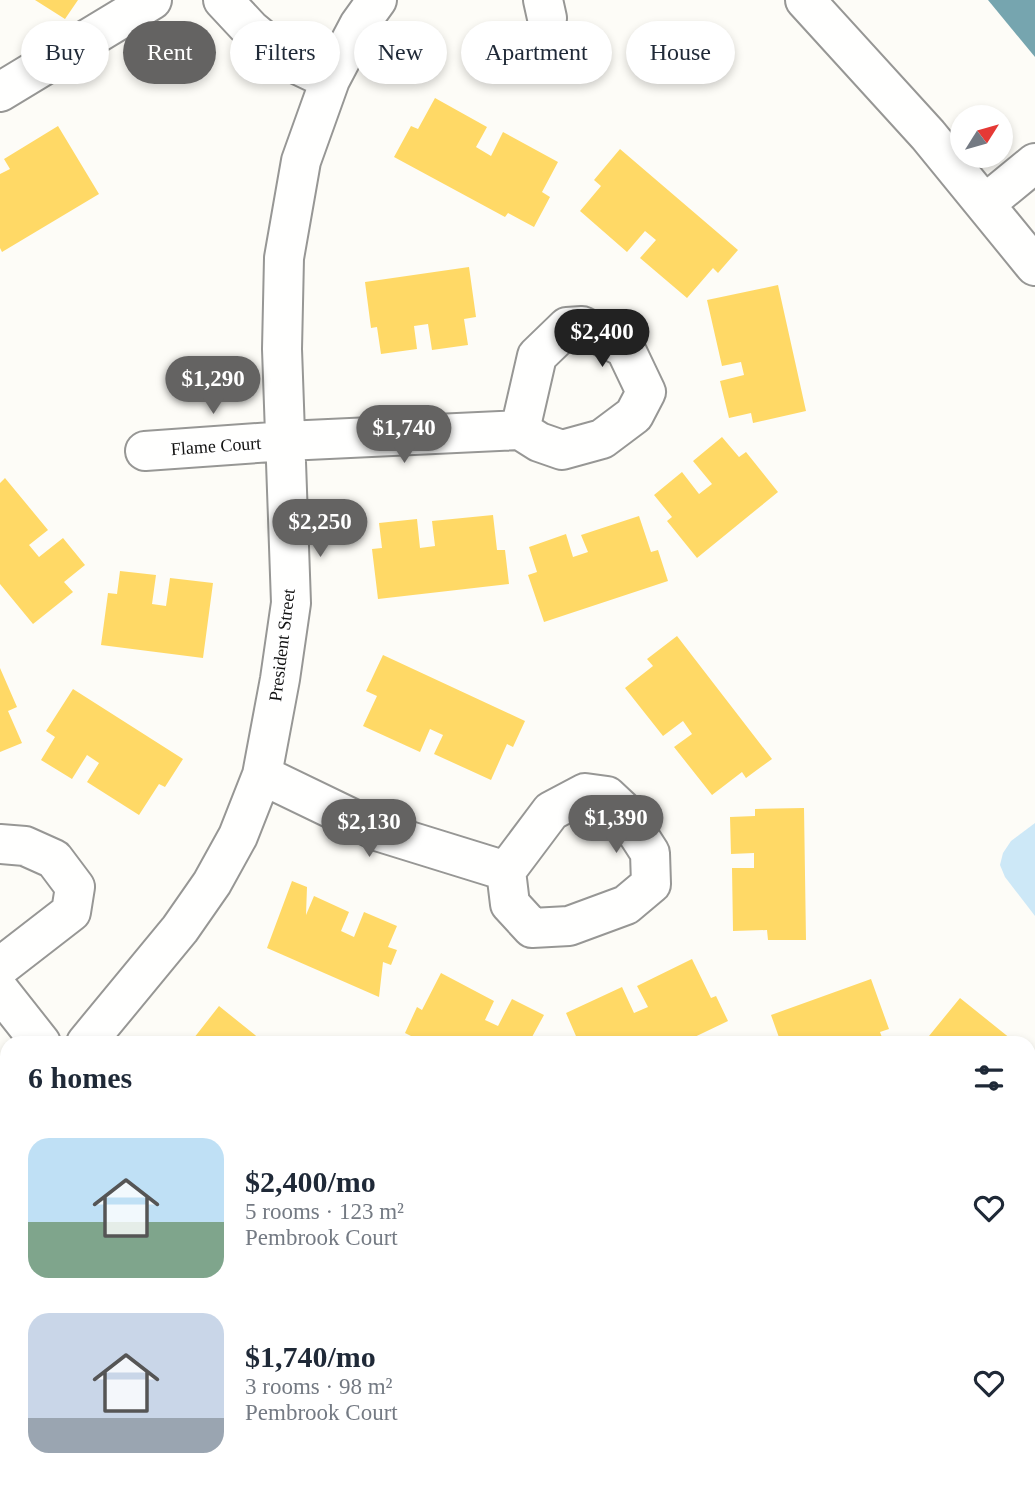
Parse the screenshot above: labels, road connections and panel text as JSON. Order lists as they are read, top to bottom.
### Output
{
  "streets": {
    "street": ["Flame Court", "President Street"]
  },
  "crossings": [
    ["Flame Court", "President Street"]
  ],
  "north": "top right",
  "page": {
    "chip": [
      "Buy",
      "Rent",
      "Filters",
      "New",
      "Apartment",
      "House"
    ],
    "price": [
      "$2,400",
      "$1,290",
      "$1,740",
      "$2,250",
      "$1,390",
      "$2,130"
    ],
    "heading": "6 homes",
    "list": [
      {
        "name": "$2,400/mo",
        "note": "5 rooms · 123 m² · Pembrook Court"
      },
      {
        "name": "$1,740/mo",
        "note": "3 rooms · 98 m² · Pembrook Court"
      }
    ]
  }
}
